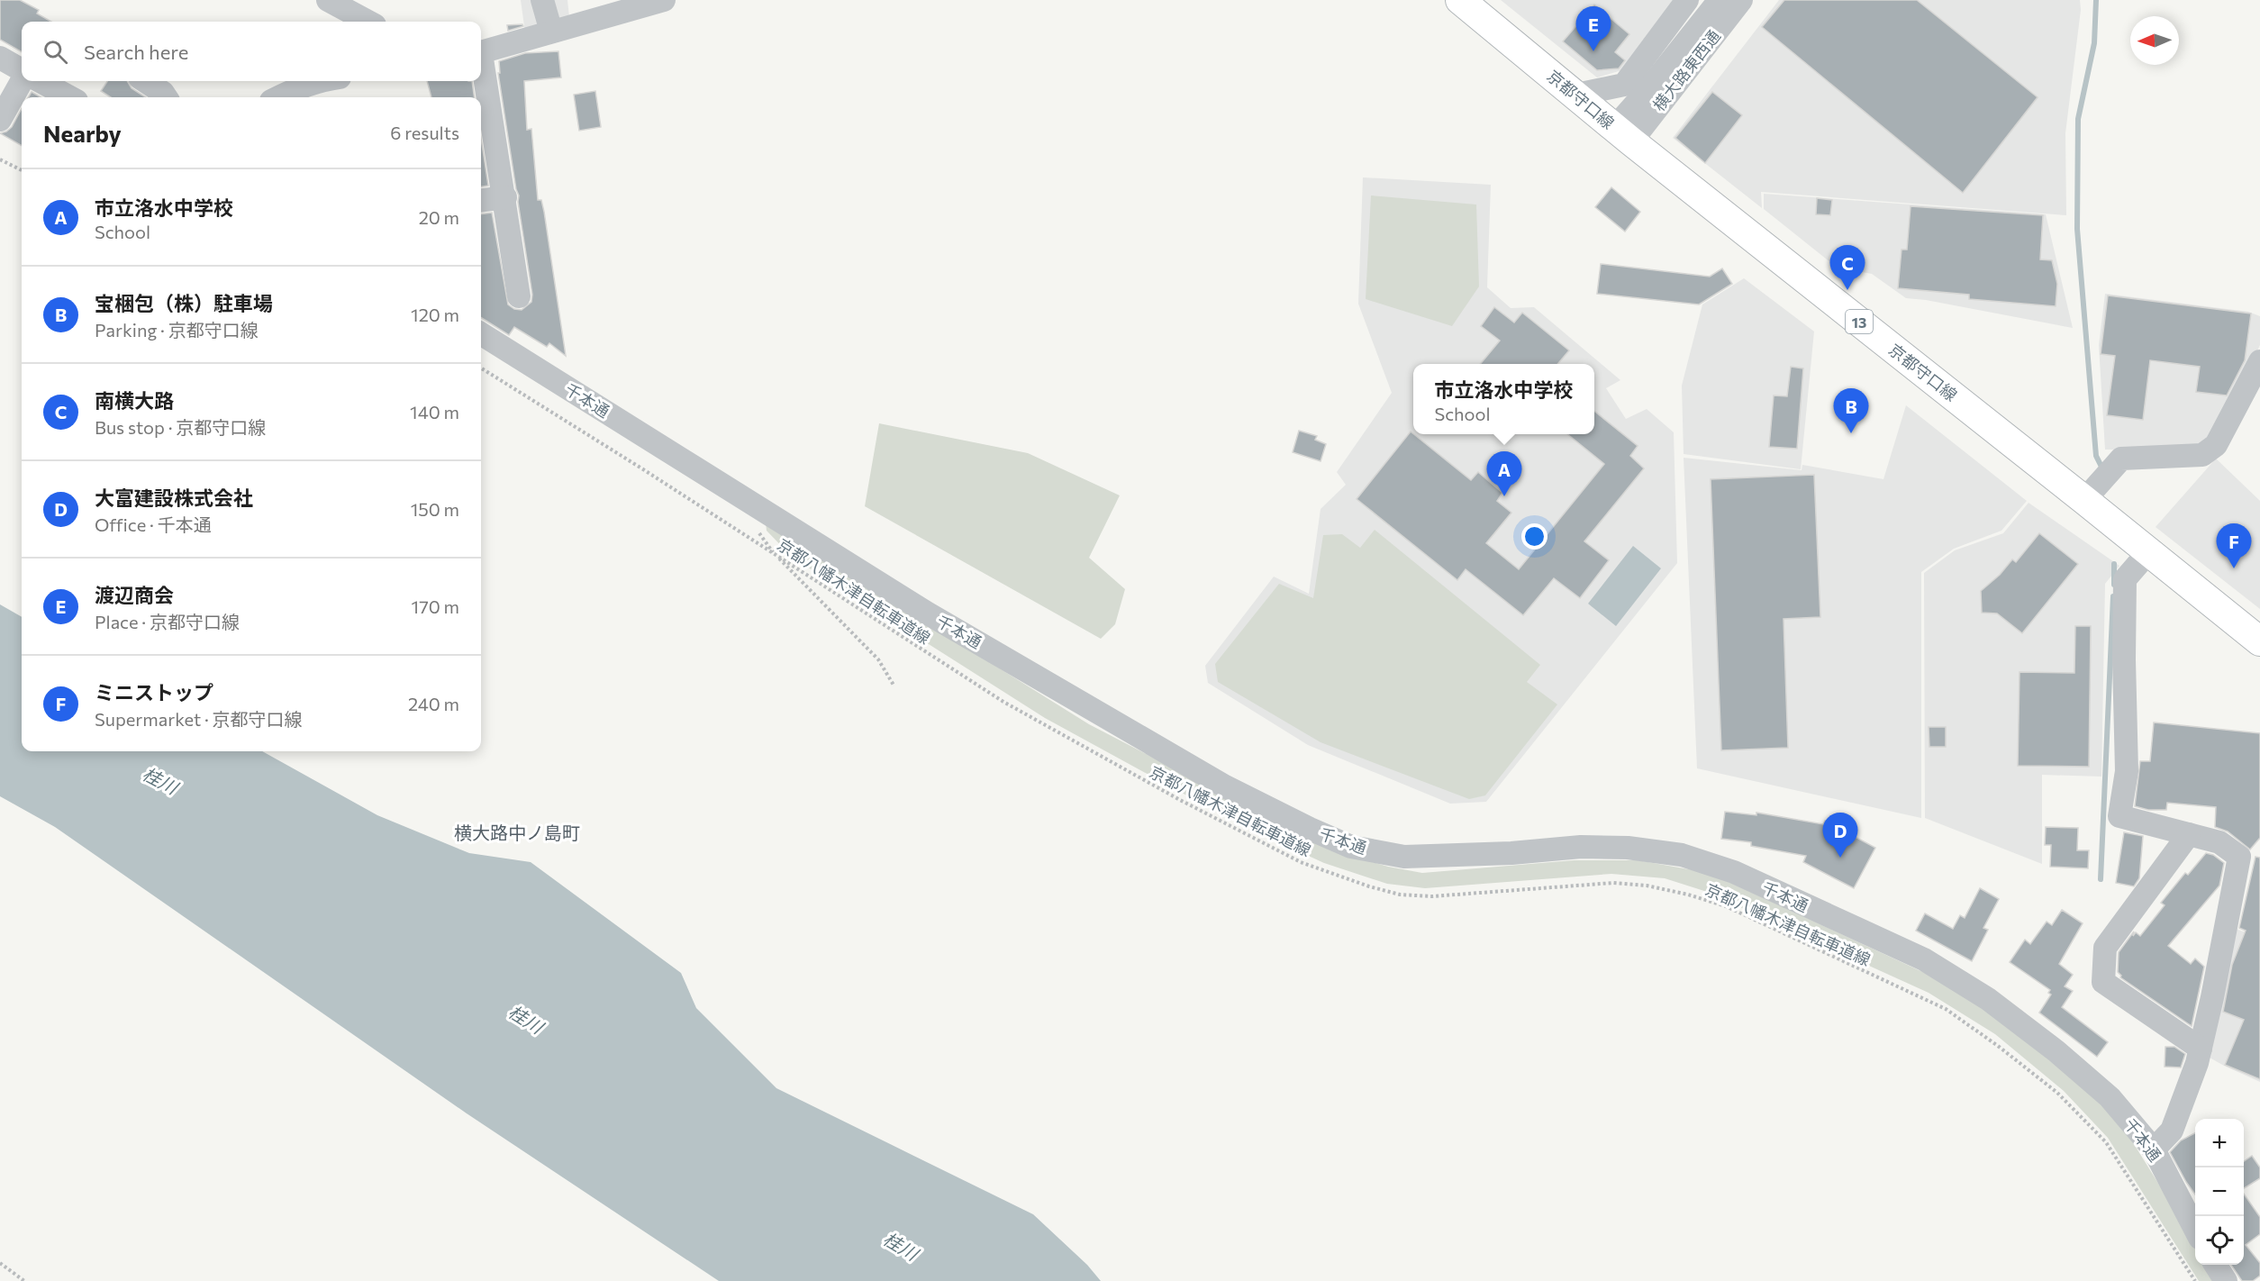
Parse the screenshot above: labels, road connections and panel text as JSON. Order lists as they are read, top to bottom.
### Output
{
  "streets": {
    "main road": ["京都守口線", "13"],
    "street": ["横大路東西通", "千本通"],
    "path": ["京都八幡木津自転車道線"]
  },
  "crossings": [
    ["横大路東西通", "京都守口線"]
  ],
  "districts": ["横大路中ノ島町"],
  "water": ["桂川"],
  "north": "left",
  "page": {
    "pins": [
      "E",
      "C",
      "B",
      "A",
      "F",
      "D"
    ],
    "search": "Search here",
    "heading": ["Nearby", "6 results"],
    "list": [
      {
        "mark": "A",
        "name": "市立洛水中学校",
        "note": "School",
        "value": "20 m"
      },
      {
        "mark": "B",
        "name": "宝梱包（株）駐車場",
        "note": "Parking · 京都守口線",
        "value": "120 m"
      },
      {
        "mark": "C",
        "name": "南横大路",
        "note": "Bus stop · 京都守口線",
        "value": "140 m"
      },
      {
        "mark": "D",
        "name": "大富建設株式会社",
        "note": "Office · 千本通",
        "value": "150 m"
      },
      {
        "mark": "E",
        "name": "渡辺商会",
        "note": "Place · 京都守口線",
        "value": "170 m"
      },
      {
        "mark": "F",
        "name": "ミニストップ",
        "note": "Supermarket · 京都守口線",
        "value": "240 m"
      }
    ],
    "popup": ["市立洛水中学校", "School"],
    "map_buttons": ["+", "−"]
  }
}
